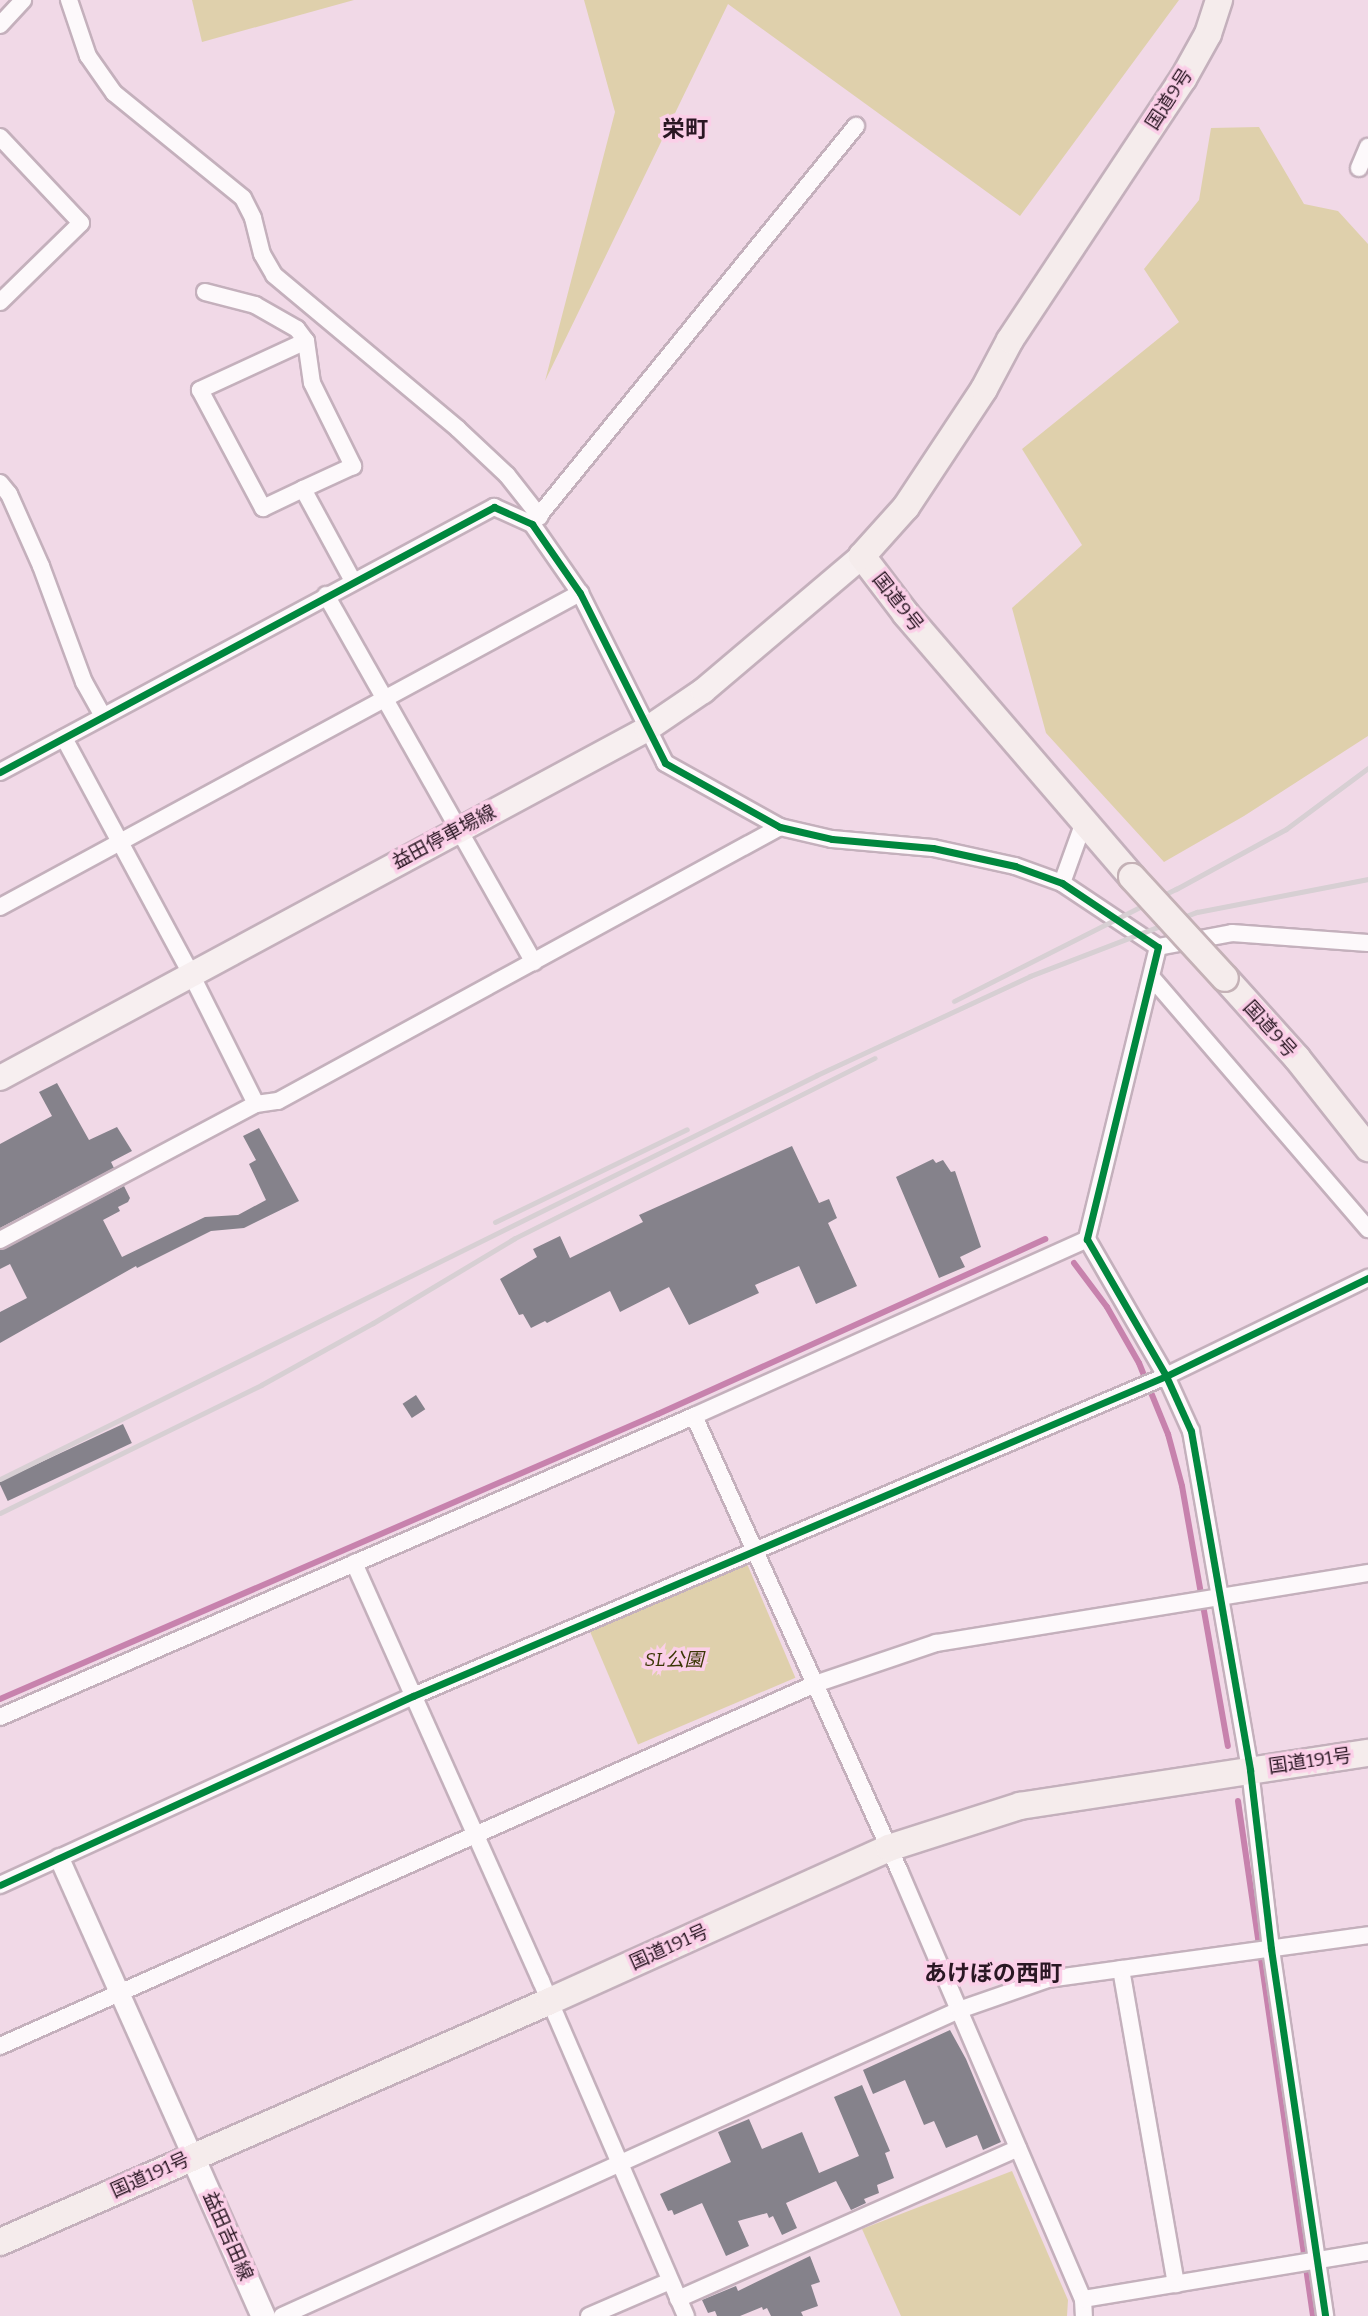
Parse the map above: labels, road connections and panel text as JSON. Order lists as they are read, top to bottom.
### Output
{
  "streets": {
    "highway": ["国道9号", "国道191号"],
    "main road": ["益田停車場線", "益田吉田線"]
  },
  "crossings": [
    ["国道9号", "益田停車場線"],
    ["国道191号", "益田吉田線"]
  ],
  "districts": ["栄町", "あけぼの西町"],
  "parks": ["SL公園"]
}
